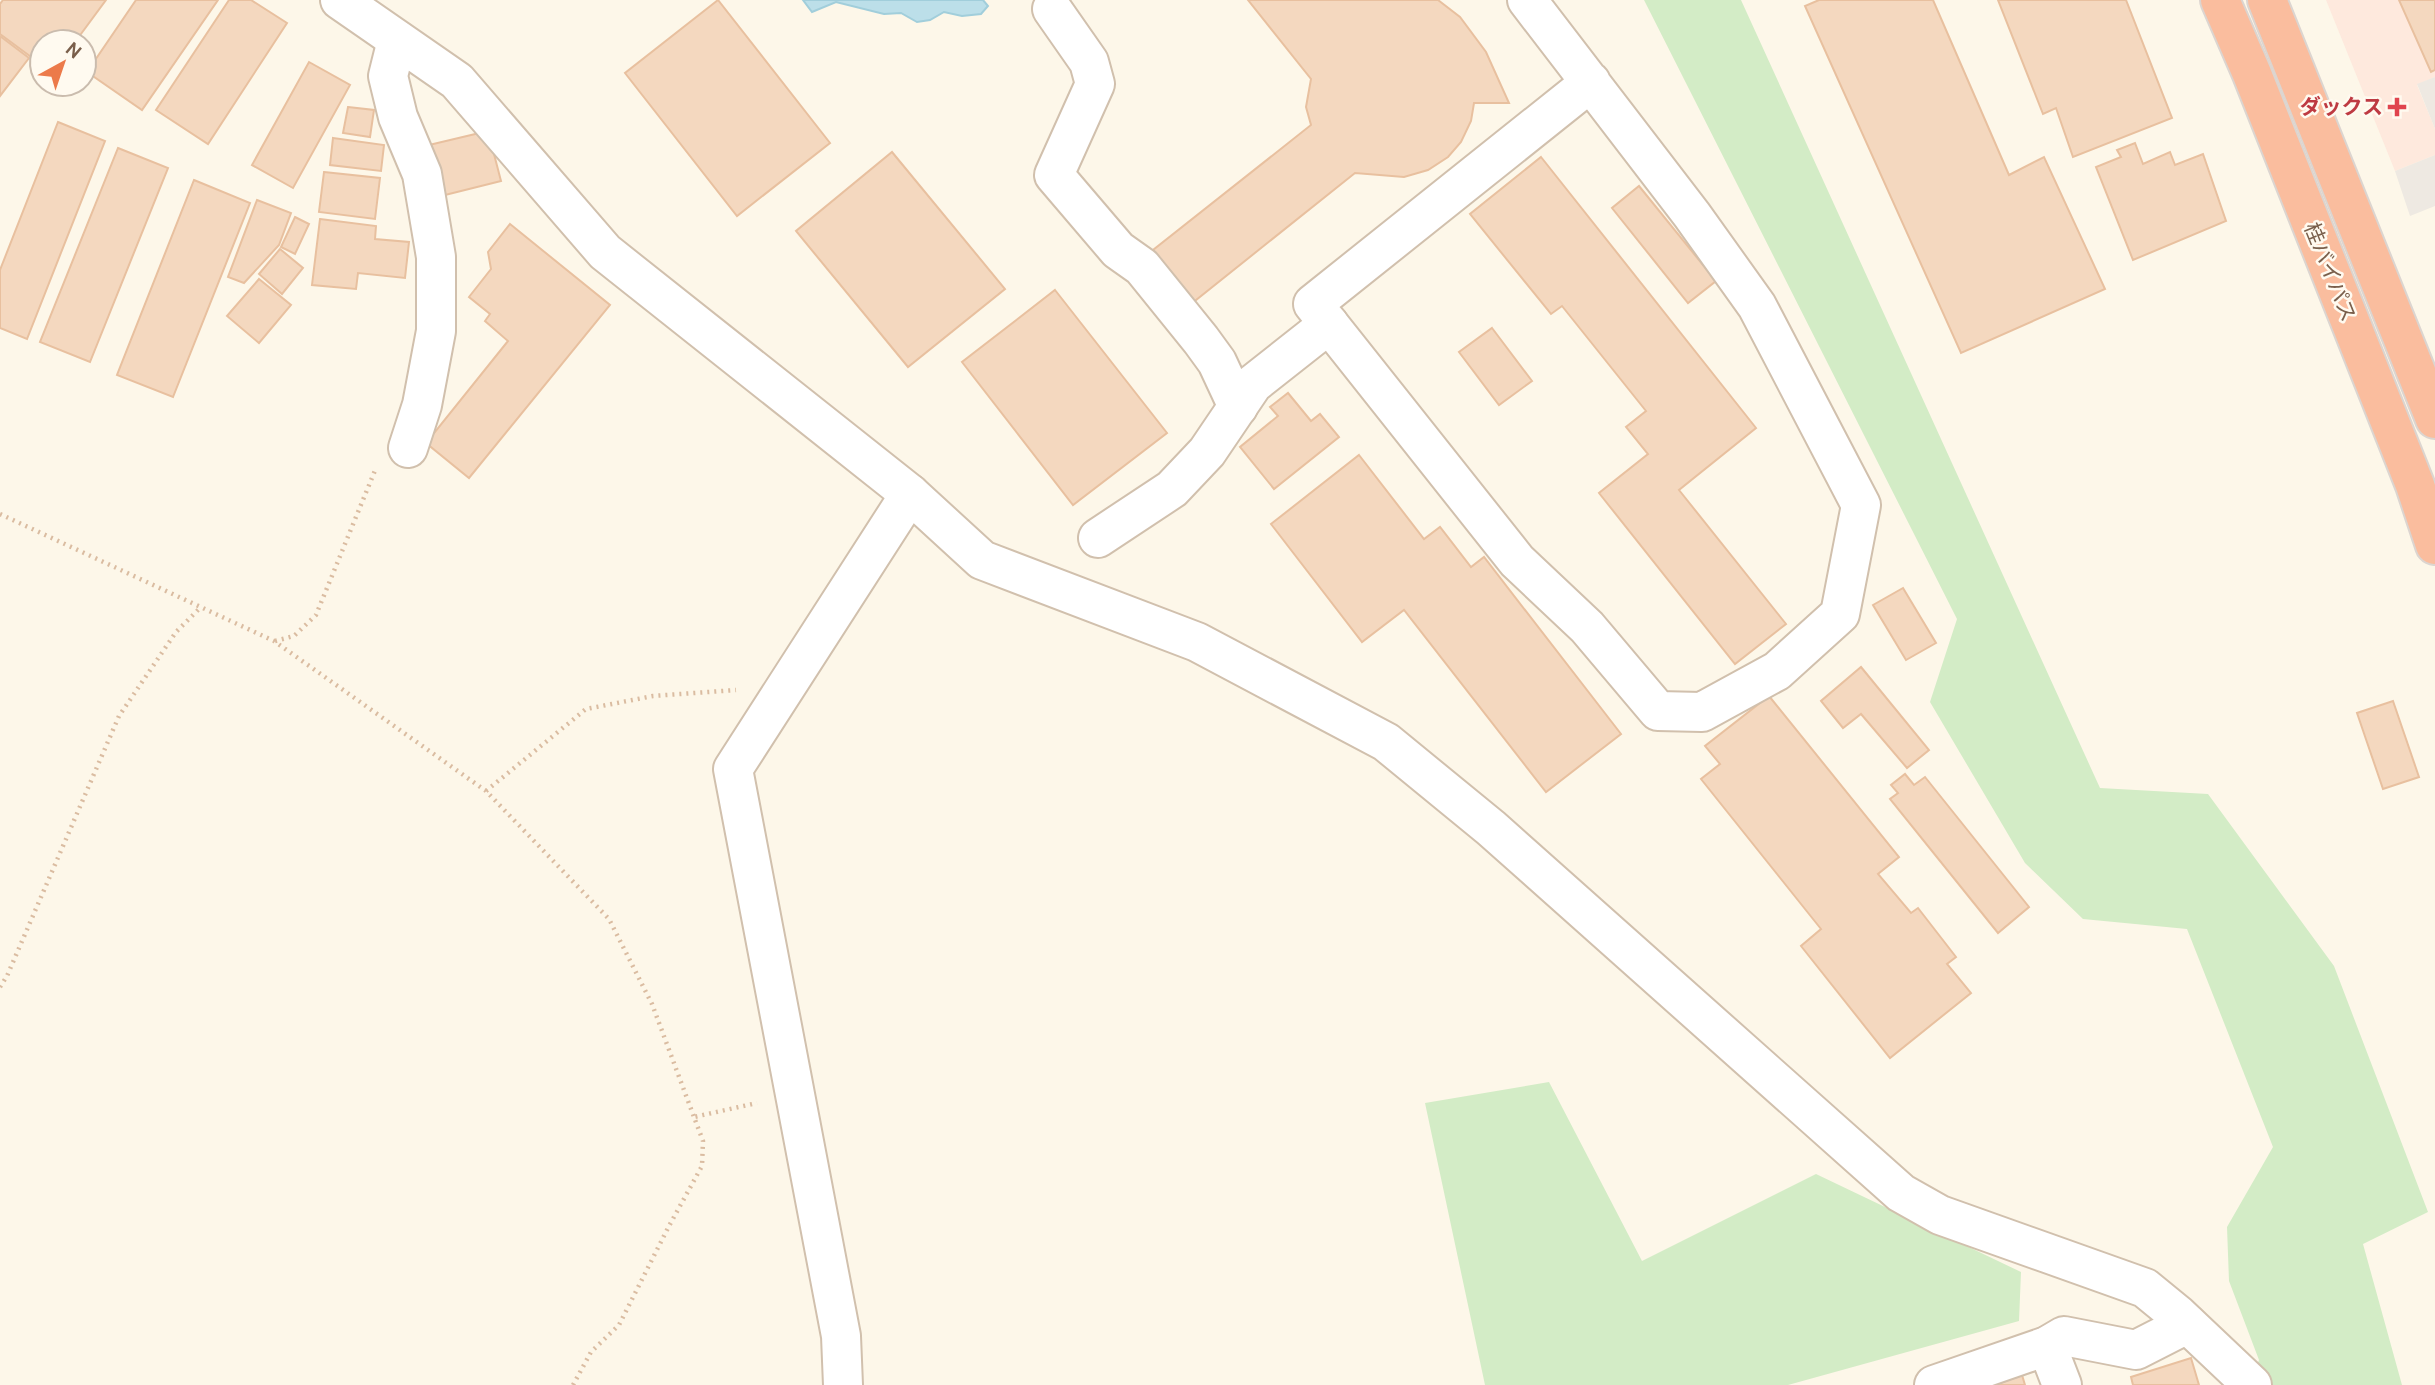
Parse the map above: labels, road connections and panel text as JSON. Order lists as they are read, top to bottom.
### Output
{
  "streets": {
    "highway": ["桂バイパス"]
  },
  "places": {
    "health": ["ダックス"]
  },
  "north": "top right"
}
